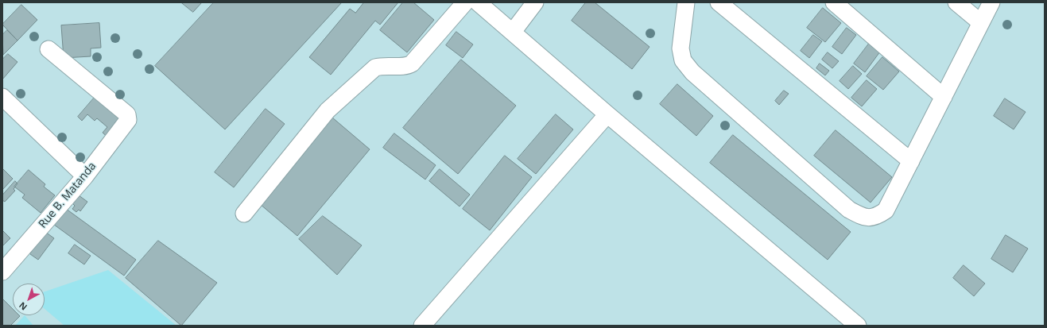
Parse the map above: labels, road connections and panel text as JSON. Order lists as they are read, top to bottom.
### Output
{
  "streets": {
    "street": ["Rue B. Matanda"]
  },
  "north": "bottom left"
}
